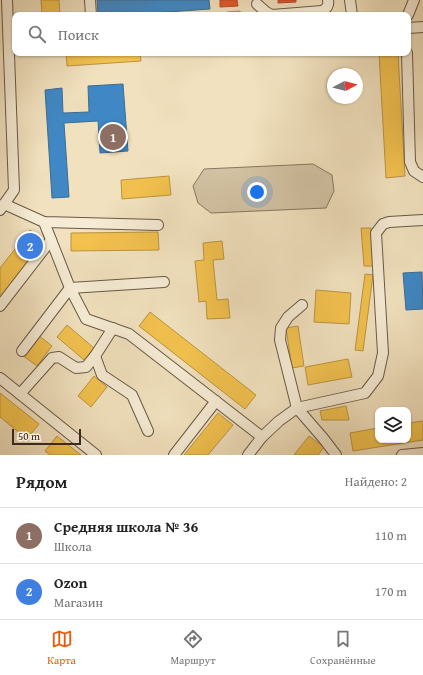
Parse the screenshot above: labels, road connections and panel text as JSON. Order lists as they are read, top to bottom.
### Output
{
  "scale_bar": "50 m",
  "north": "right",
  "page": {
    "search": "Поиск",
    "pins": ["1", "2"],
    "scale": "50 m",
    "heading": ["Рядом", "Найдено: 2"],
    "list": [
      {
        "mark": "1",
        "name": "Средняя школа № 36",
        "note": "Школа",
        "value": "110 m"
      },
      {
        "mark": "2",
        "name": "Ozon",
        "note": "Магазин",
        "value": "170 m"
      }
    ],
    "nav": ["Карта", "Маршрут", "Сохранённые"]
  }
}
